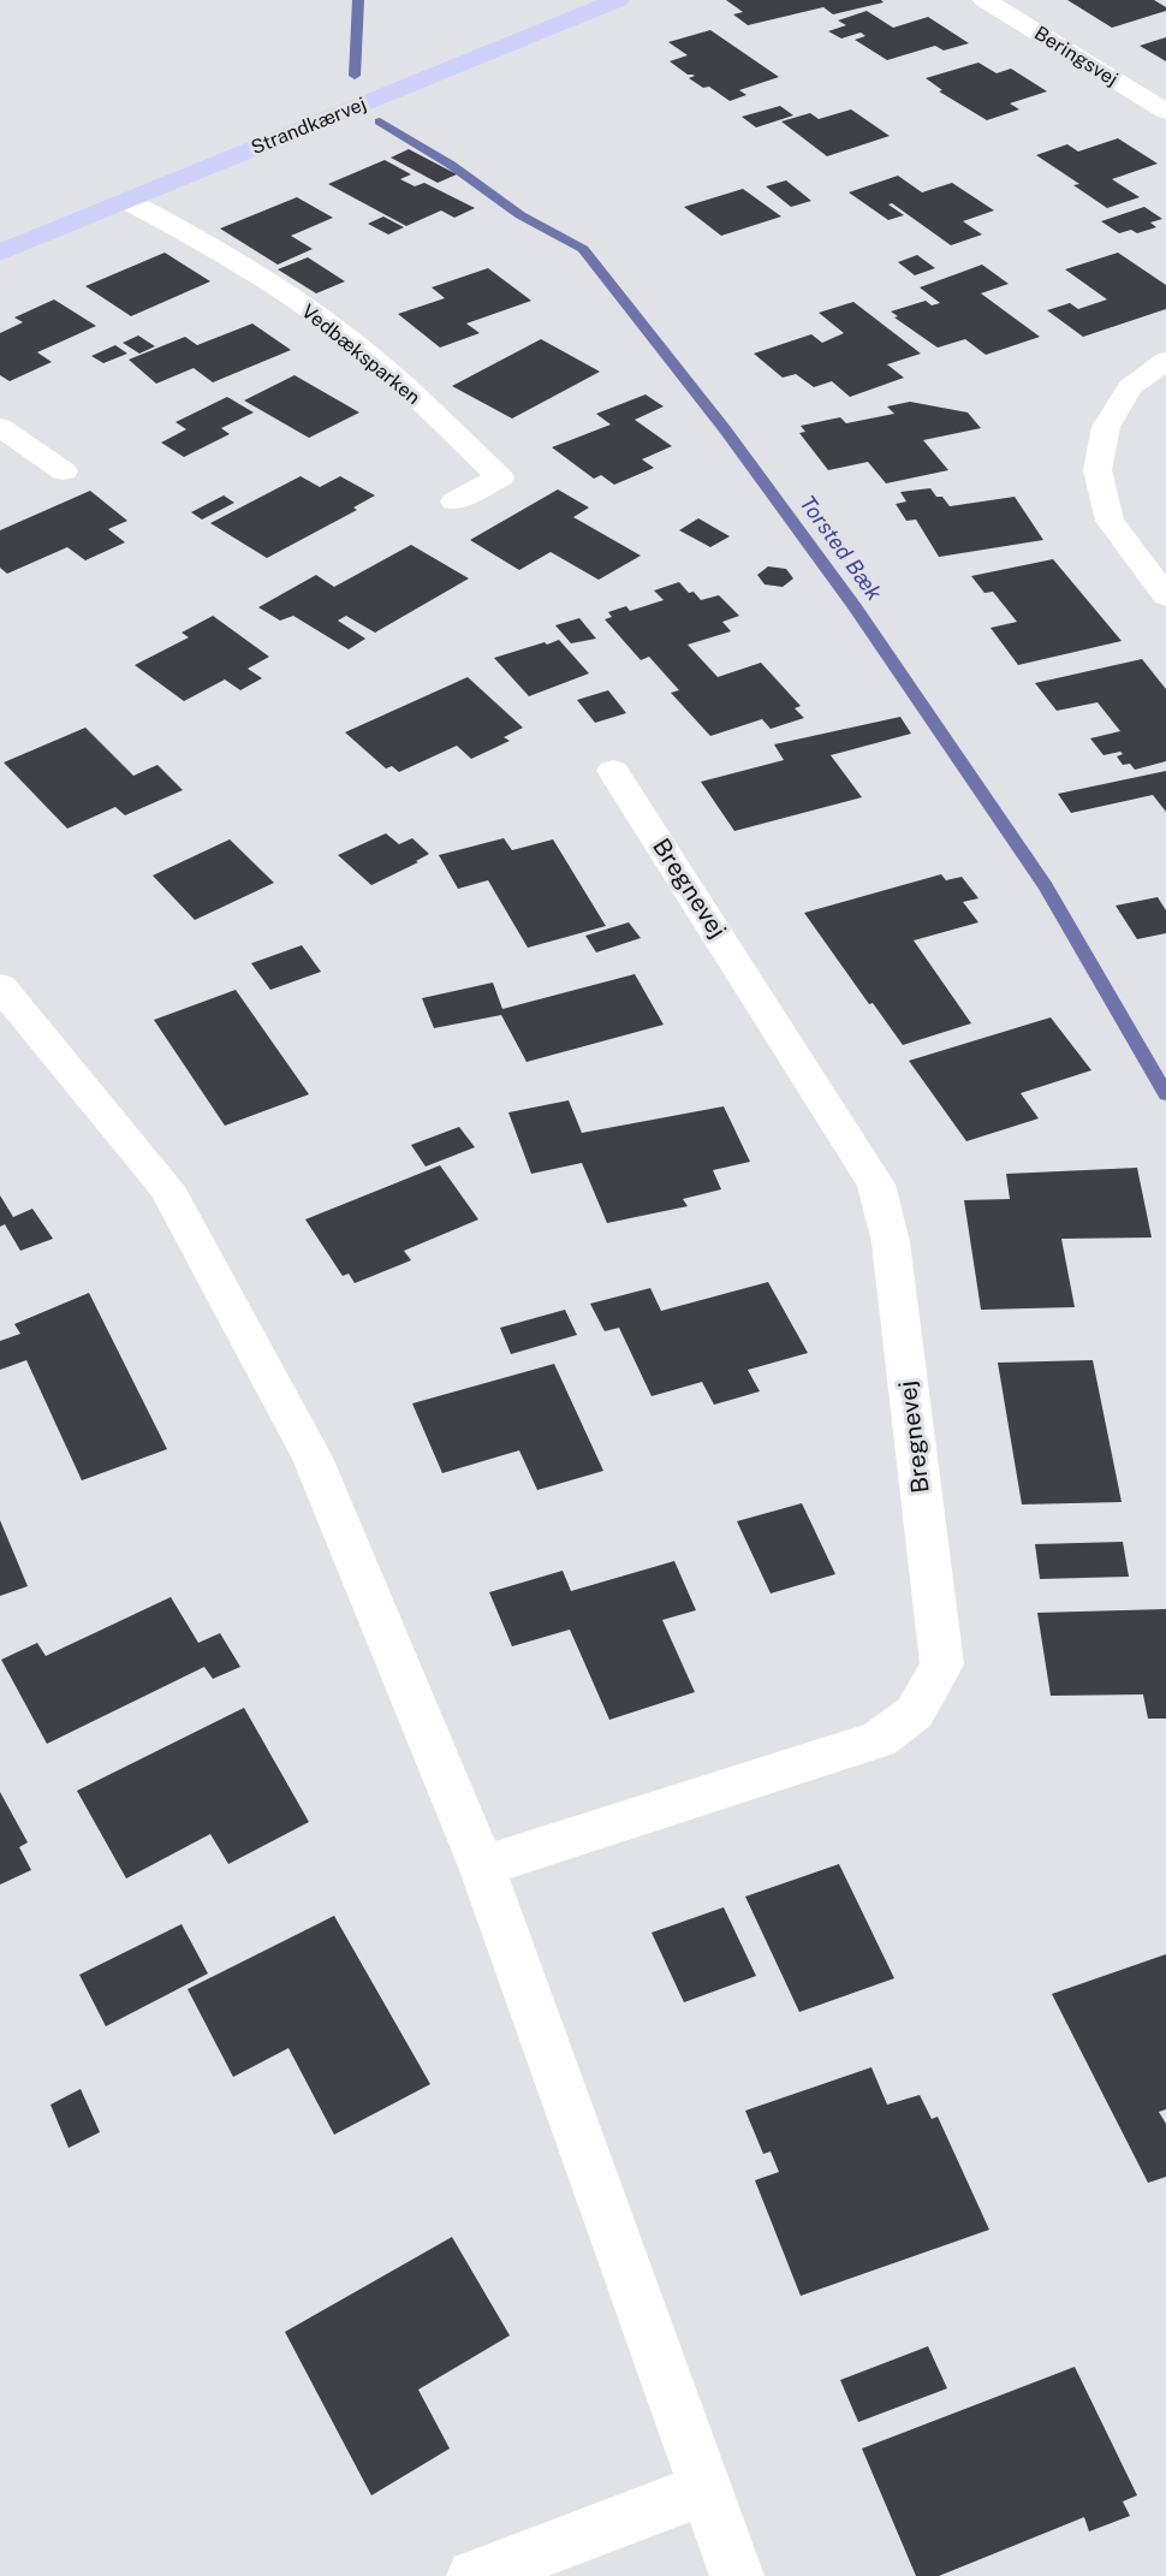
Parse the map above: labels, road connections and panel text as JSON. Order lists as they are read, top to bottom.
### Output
{
  "streets": {
    "main road": ["Strandkærvej"],
    "street": ["Beringsvej", "Vedbæksparken", "Bregnevej"]
  },
  "crossings": [
    ["Strandkærvej", "Vedbæksparken"]
  ],
  "water": ["Torsted Bæk"]
}
